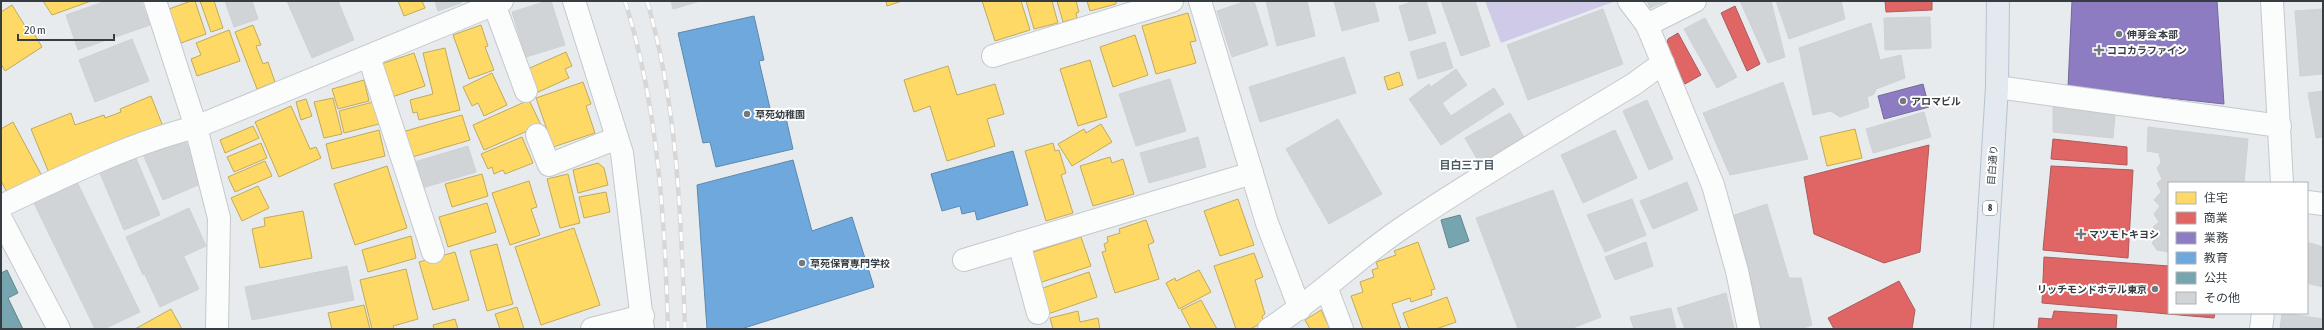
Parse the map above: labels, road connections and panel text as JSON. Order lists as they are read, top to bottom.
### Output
{
  "streets": {
    "main road": ["目白通り", "8"]
  },
  "districts": ["目白三丁目"],
  "places": {
    "other": [
      "伸芽会 本部",
      "アロマビル",
      "草苑幼稚園",
      "草苑保育専門学校",
      "リッチモンドホテル東京"
    ],
    "health": ["ココカラファイン", "マツモトキヨシ"]
  },
  "legend": [
    "住宅",
    "商業",
    "業務",
    "教育",
    "公共",
    "その他"
  ],
  "scale_bar": "20 m"
}
